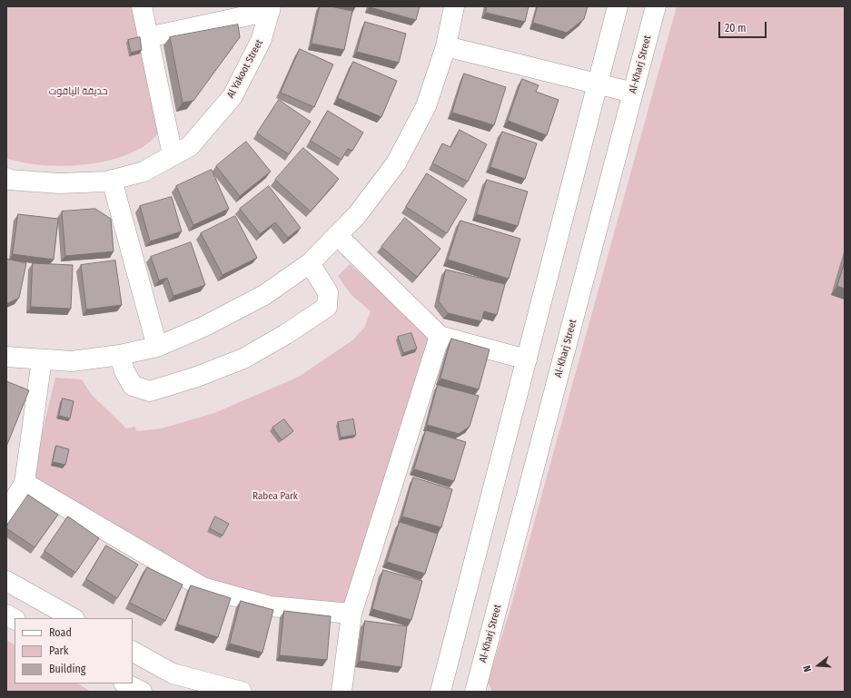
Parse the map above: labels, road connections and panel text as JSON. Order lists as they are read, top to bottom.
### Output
{
  "streets": {
    "street": ["Al-Kharj Street", "Al Yakoot Street"]
  },
  "parks": ["حديقة الياقوت", "Rabea Park"],
  "legend": ["Road", "Park", "Building"],
  "scale_bar": "20 m",
  "north": "left"
}
